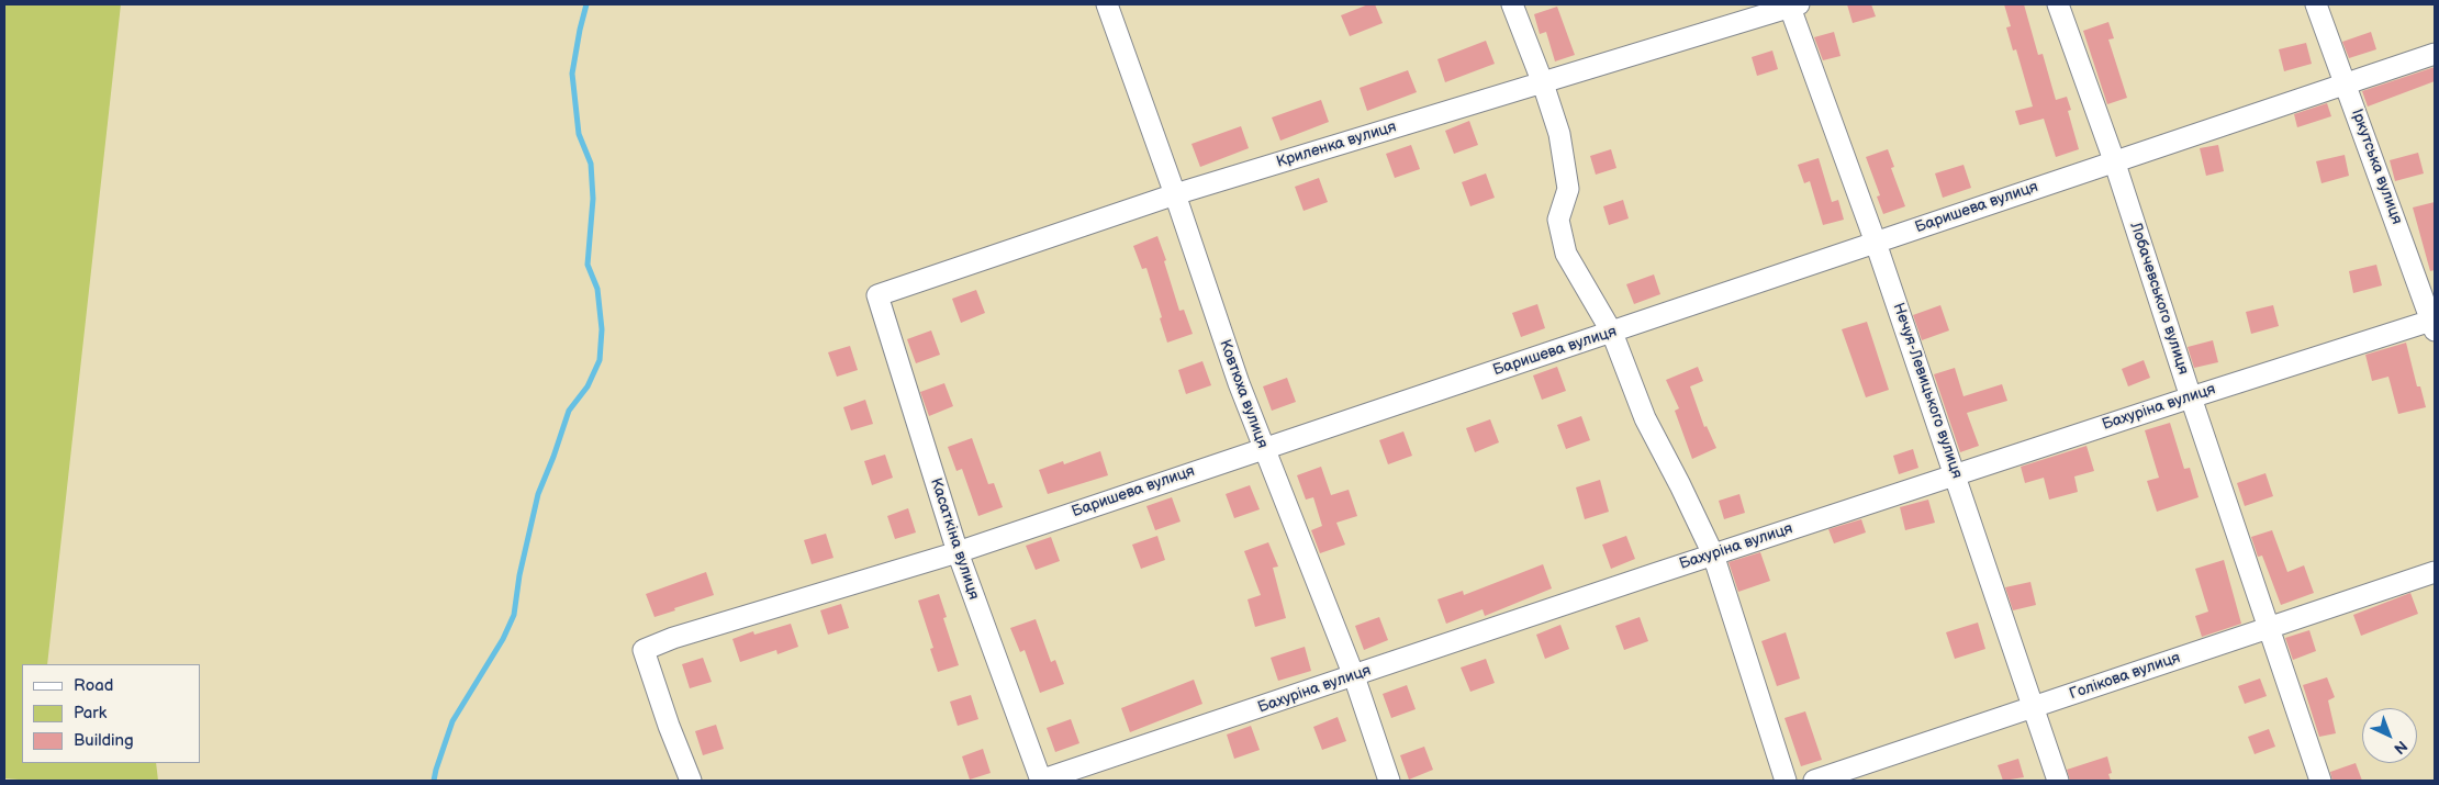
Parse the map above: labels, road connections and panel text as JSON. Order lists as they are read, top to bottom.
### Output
{
  "streets": {
    "street": [
      "Криленка вулиця",
      "Іркутська вулиця",
      "Баришева вулиця",
      "Лобачевського вулиця",
      "Нечуя-Левицького вулиця",
      "Ковтюха вулиця",
      "Бахуріна вулиця",
      "Касаткіна вулиця",
      "Голікова вулиця"
    ]
  },
  "crossings": [
    ["Криленка вулиця", "Нечуя-Левицького вулиця"],
    ["Криленка вулиця", "Ковтюха вулиця"],
    ["Криленка вулиця", "Касаткіна вулиця"],
    ["Іркутська вулиця", "Баришева вулиця"],
    ["Іркутська вулиця", "Бахуріна вулиця"],
    ["Баришева вулиця", "Лобачевського вулиця"],
    ["Баришева вулиця", "Нечуя-Левицького вулиця"],
    ["Баришева вулиця", "Ковтюха вулиця"],
    ["Баришева вулиця", "Касаткіна вулиця"],
    ["Лобачевського вулиця", "Бахуріна вулиця"],
    ["Лобачевського вулиця", "Голікова вулиця"],
    ["Нечуя-Левицького вулиця", "Бахуріна вулиця"],
    ["Нечуя-Левицького вулиця", "Голікова вулиця"],
    ["Ковтюха вулиця", "Бахуріна вулиця"],
    ["Бахуріна вулиця", "Касаткіна вулиця"]
  ],
  "legend": ["Road", "Park", "Building"],
  "north": "bottom right"
}
